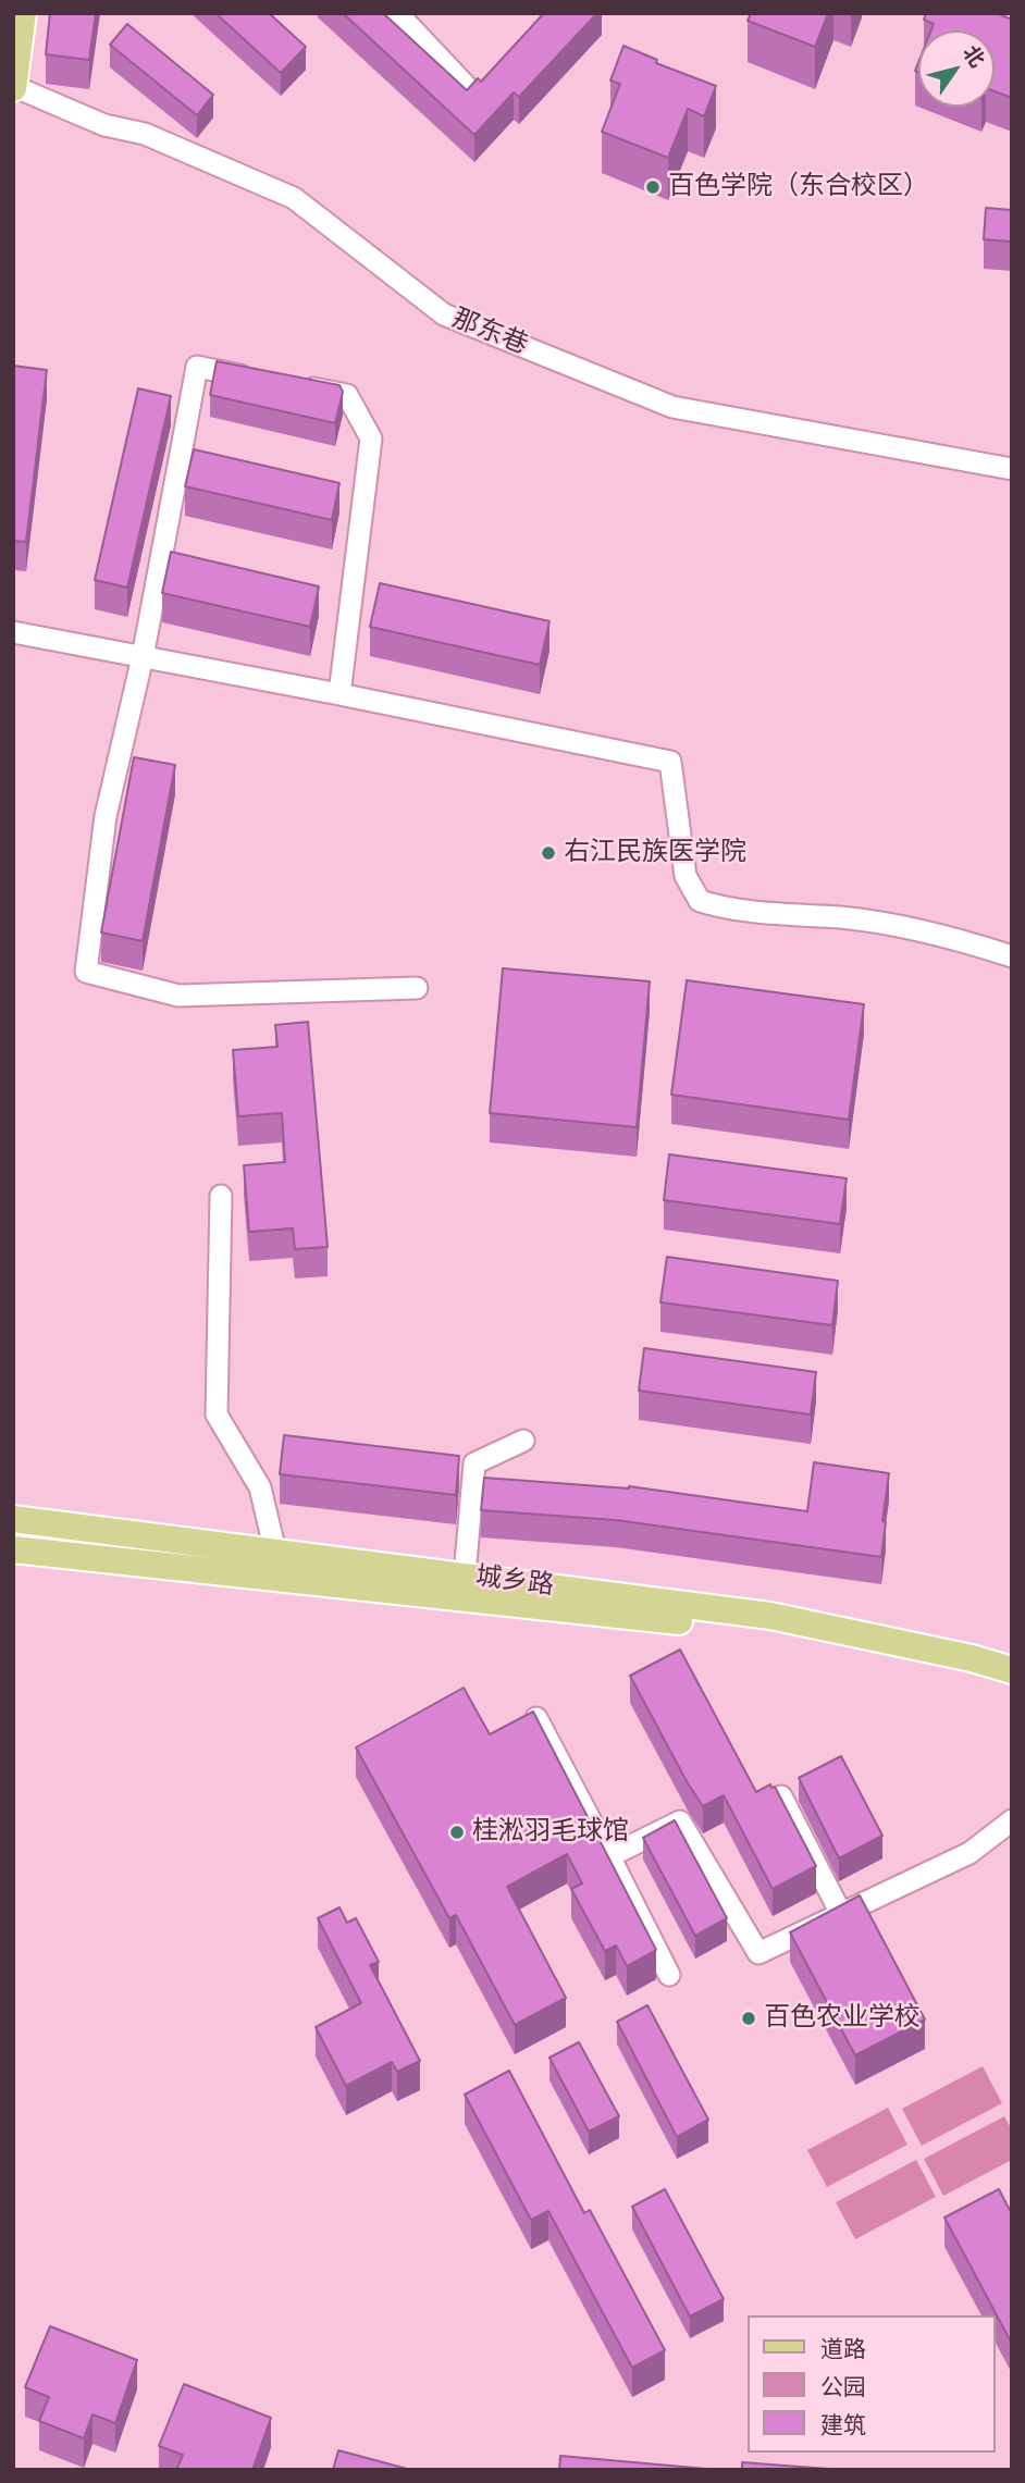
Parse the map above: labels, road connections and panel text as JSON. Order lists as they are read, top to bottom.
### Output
{
  "streets": {
    "main road": ["城乡路"],
    "street": ["那东巷"]
  },
  "places": [
    "百色学院（东合校区）",
    "右江民族医学院",
    "桂淞羽毛球馆",
    "百色农业学校"
  ],
  "legend": ["道路", "公园", "建筑"],
  "north": "top right"
}
